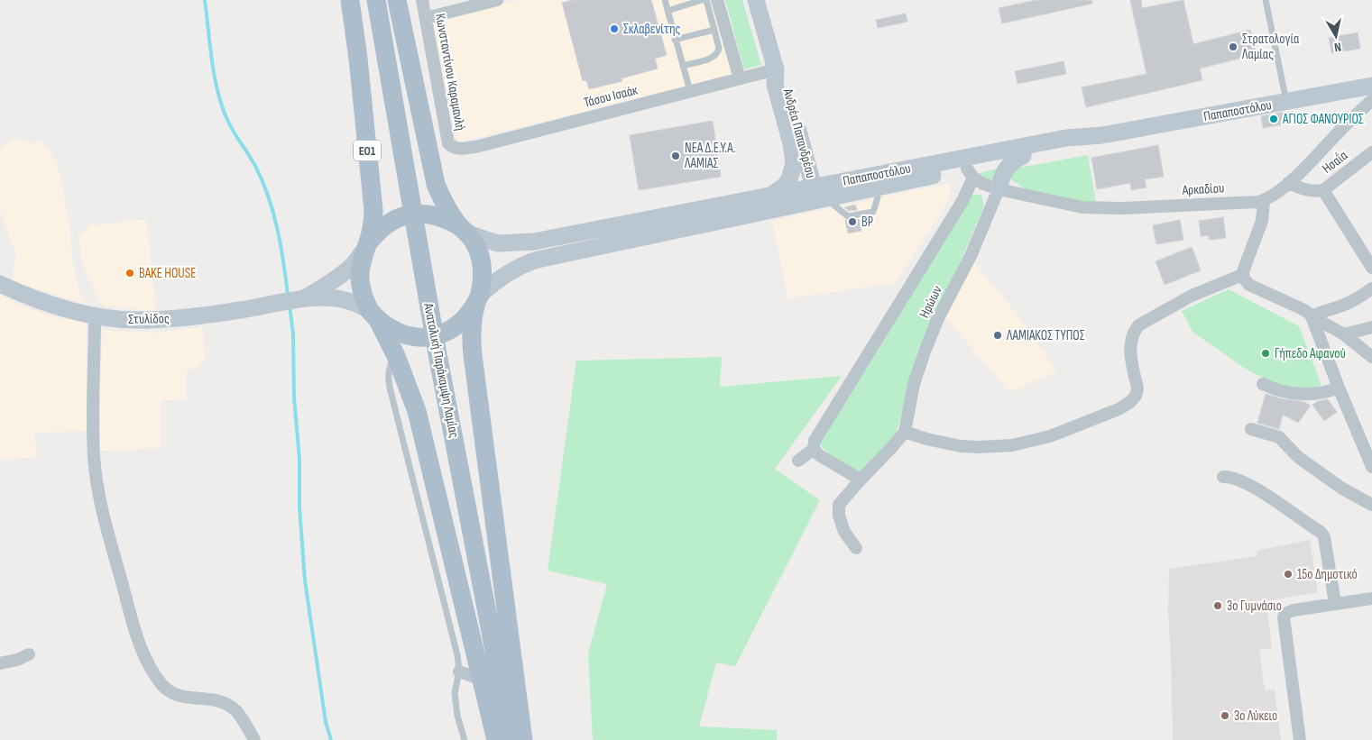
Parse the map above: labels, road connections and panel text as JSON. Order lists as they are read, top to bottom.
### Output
{
  "streets": {
    "main road": [
      "Παπαποστόλου",
      "Ανδρέα Παπανδρέου",
      "ΕΟ1",
      "Στυλίδος",
      "Ανατολική Παράκαμψη Λαμίας"
    ],
    "street": [
      "Κωνσταντίνου Καραμανλή",
      "Τάσου Ισαάκ",
      "Ησαΐα",
      "Αρκαδίου",
      "Ηρώων"
    ]
  },
  "crossings": [
    ["Κωνσταντίνου Καραμανλή", "Τάσου Ισαάκ"],
    ["Τάσου Ισαάκ", "Ανδρέα Παπανδρέου"],
    ["Παπαποστόλου", "Ανδρέα Παπανδρέου"],
    ["Παπαποστόλου", "ΕΟ1"],
    ["Παπαποστόλου", "Αρκαδίου"],
    ["Παπαποστόλου", "Στυλίδος"],
    ["ΕΟ1", "Στυλίδος"],
    ["Αρκαδίου", "Ηρώων"]
  ],
  "places": [
    "Σκλαβενίτης",
    "Στρατολογία Λαμίας",
    "ΑΓΙΟΣ ΦΑΝΟΥΡΙΟΣ",
    "ΝΕΑ Δ.Ε.Υ.Α. ΛΑΜΙΑΣ",
    "BP",
    "BAKE HOUSE",
    "ΛΑΜΙΑΚΟΣ ΤΥΠΟΣ",
    "Γήπεδο Αφανού",
    "15ο Δημοτικό",
    "3ο Γυμνάσιο",
    "3ο Λύκειο"
  ],
  "north": "bottom"
}
